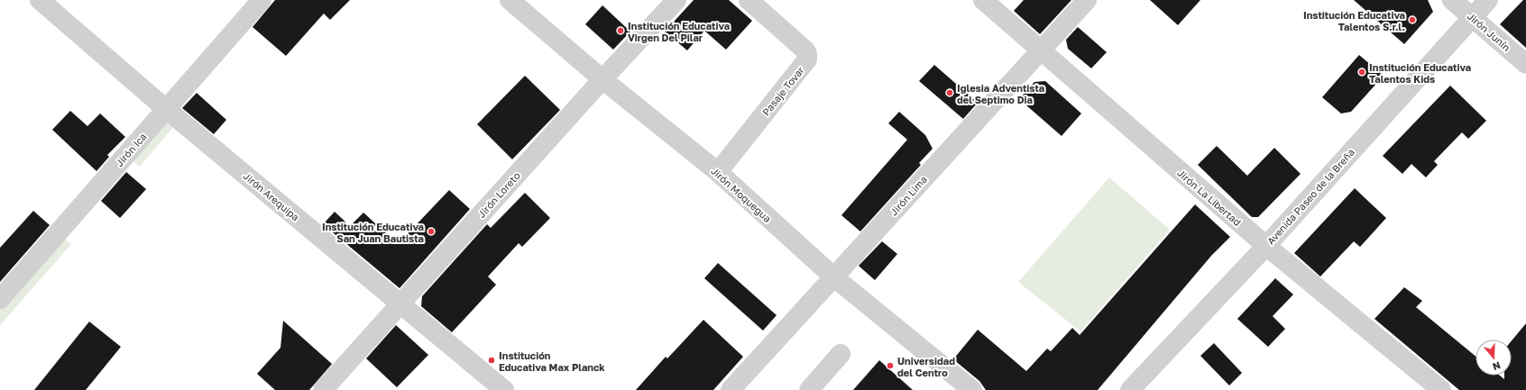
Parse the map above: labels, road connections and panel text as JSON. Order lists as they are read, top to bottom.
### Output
{
  "streets": {
    "street": [
      "Jirón Junín",
      "Pasaje Tovar",
      "Jirón Ica",
      "Jirón Loreto",
      "Jirón Moquegua",
      "Jirón Lima",
      "Jirón Arequipa",
      "Avenida Paseo de la Breña",
      "Jirón La Libertad"
    ]
  },
  "crossings": [
    ["Jirón Junín", "Avenida Paseo de la Breña"],
    ["Pasaje Tovar", "Jirón Moquegua"],
    ["Jirón Ica", "Jirón Arequipa"],
    ["Jirón Loreto", "Jirón Moquegua"],
    ["Jirón Loreto", "Jirón Arequipa"],
    ["Jirón Moquegua", "Jirón Lima"],
    ["Jirón Lima", "Jirón La Libertad"],
    ["Avenida Paseo de la Breña", "Jirón La Libertad"]
  ],
  "places": [
    "Institución Educativa Talentos S.r.l.",
    "Institución Educativa Virgen Del Pilar",
    "Institución Educativa Talentos Kids",
    "Iglesia Adventista del Septimo Dia",
    "Institución Educativa San Juan Bautista",
    "Institución Educativa Max Planck",
    "Universidad del Centro"
  ],
  "north": "bottom"
}
